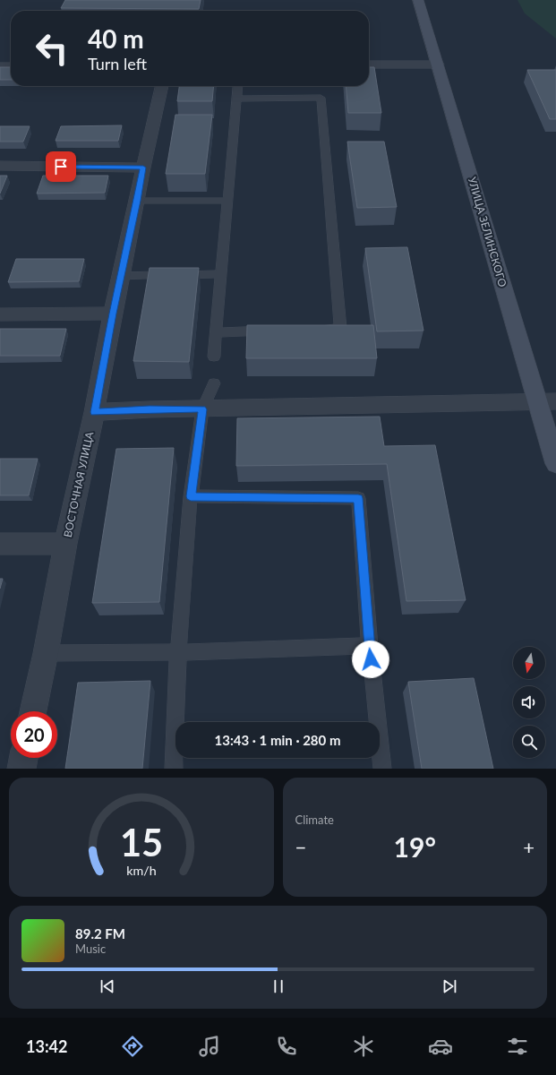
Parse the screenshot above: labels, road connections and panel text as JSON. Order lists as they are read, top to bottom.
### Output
{
  "streets": {
    "main road": ["УЛИЦА ЗЕЛИНСКОГО"],
    "street": ["ВОСТОЧНАЯ УЛИЦА"]
  },
  "north": "bottom",
  "page": {
    "turn": ["40 m", "Turn left"],
    "limit": "20",
    "trip": "13:43 · 1 min · 280 m",
    "tile": "Climate",
    "heat": ["−", "19°", "+"],
    "song": ["89.2 FM", "Music"],
    "tabs": "13:42",
    "gauge": ["15", "km/h"]
  }
}
